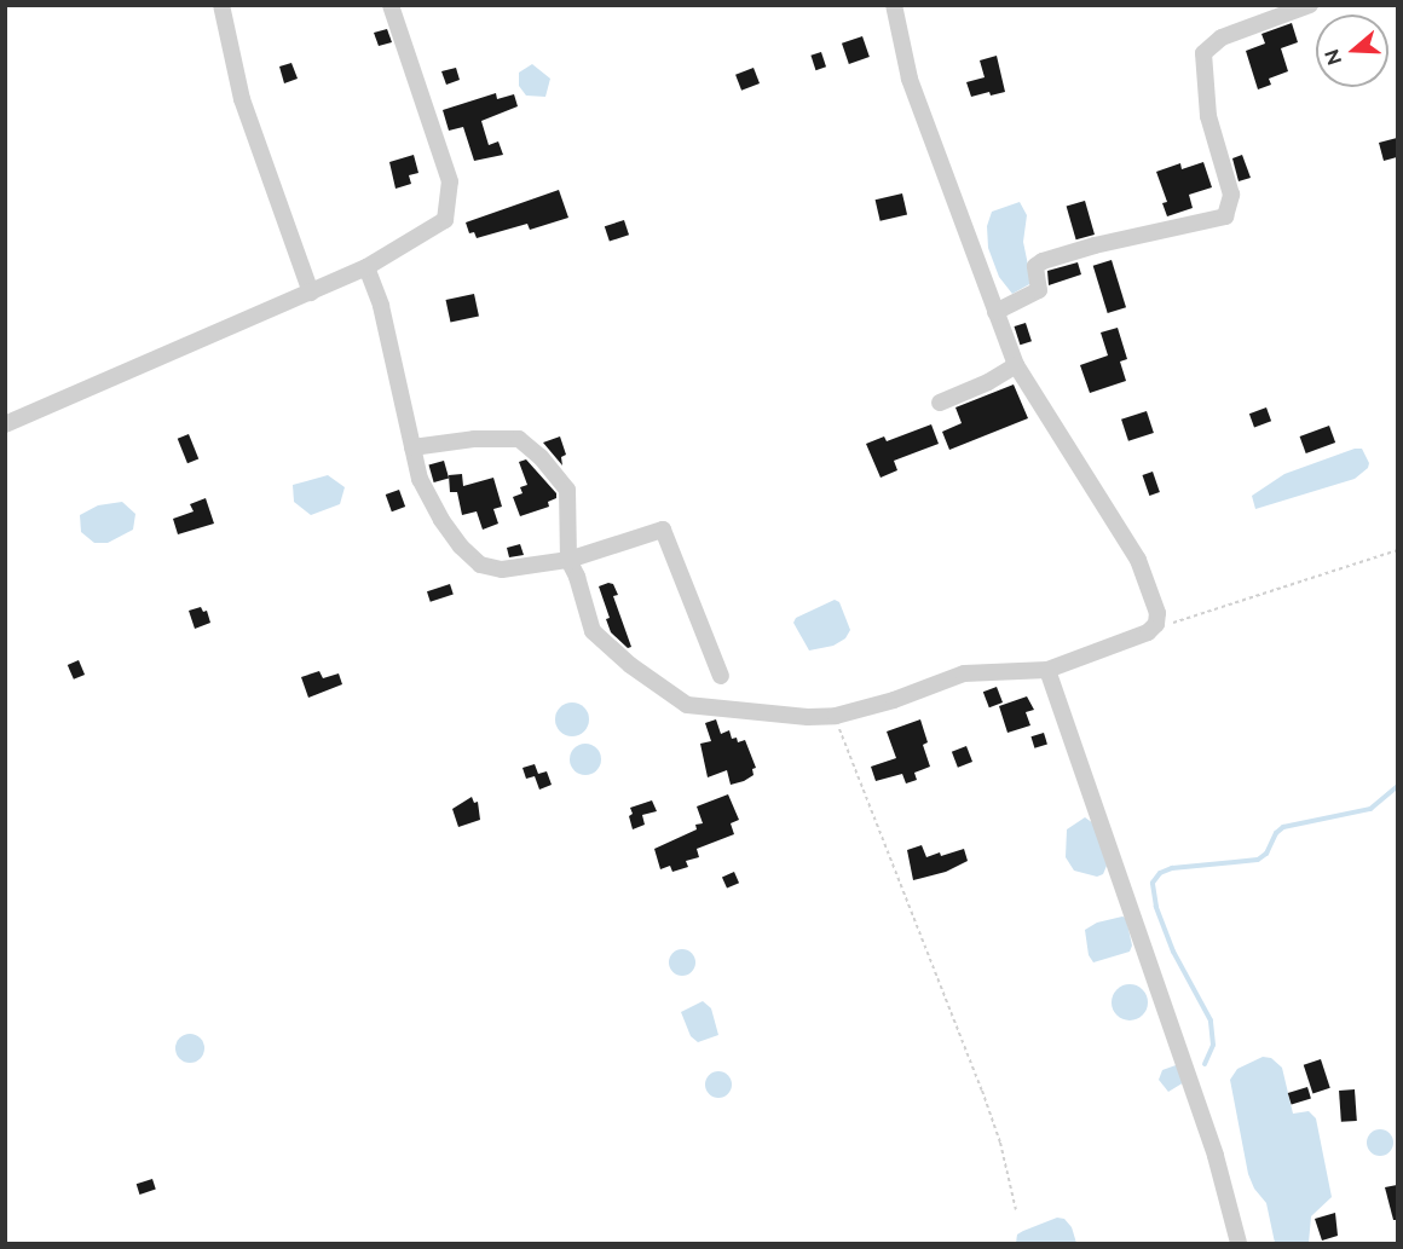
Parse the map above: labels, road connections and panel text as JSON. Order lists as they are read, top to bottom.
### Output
{
  "north": "left"
}
